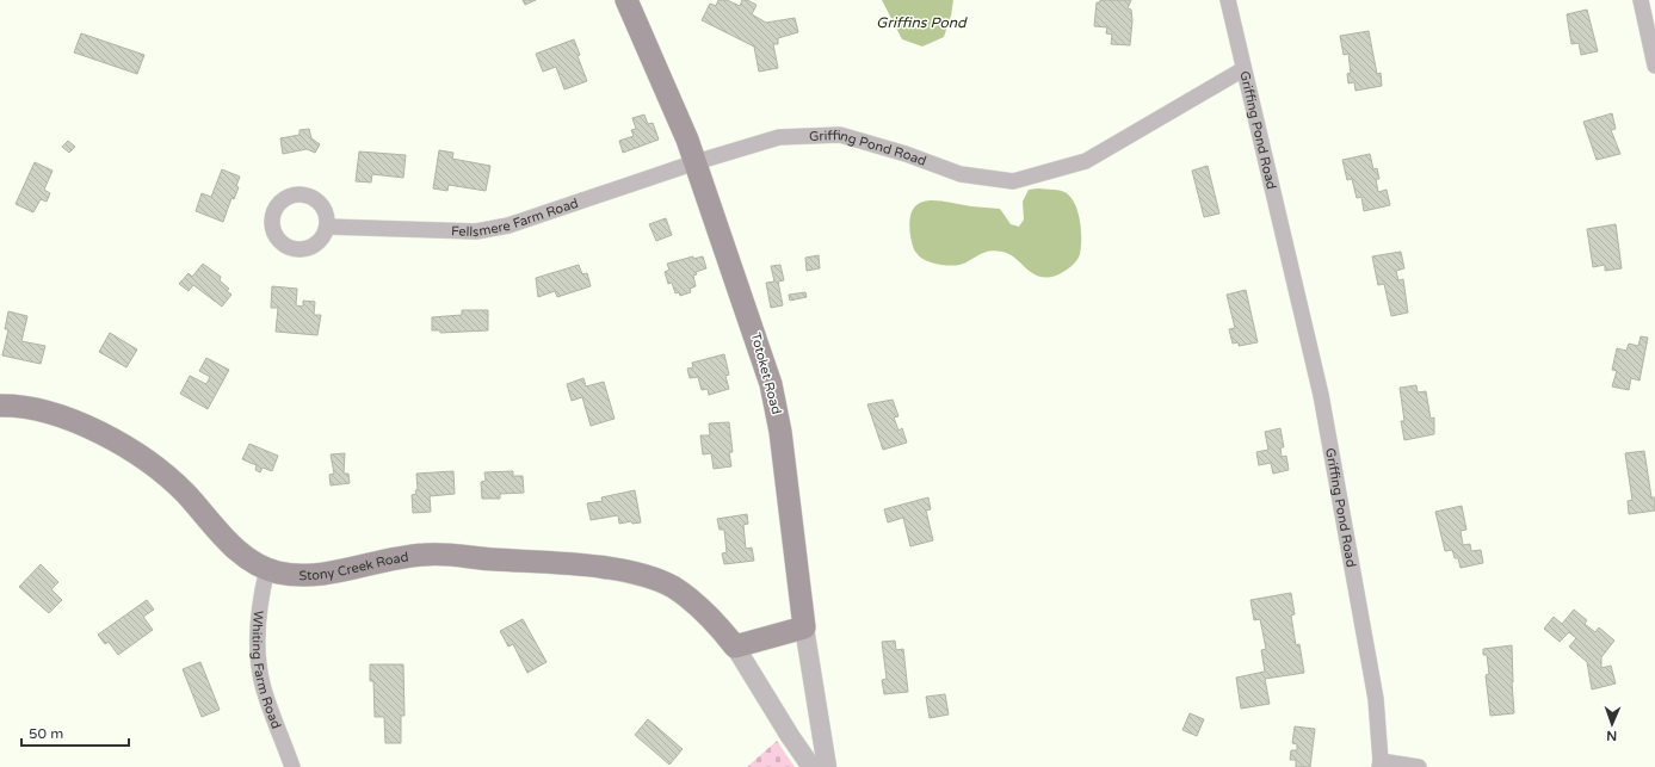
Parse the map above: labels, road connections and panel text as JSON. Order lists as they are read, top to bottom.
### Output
{
  "streets": {
    "main road": ["Totoket Road", "Stony Creek Road"],
    "street": ["Griffing Pond Road", "Fellsmere Farm Road", "Whiting Farm Road"]
  },
  "crossings": [
    ["Griffing Pond Road", "Fellsmere Farm Road"],
    ["Griffing Pond Road", "Totoket Road"],
    ["Fellsmere Farm Road", "Totoket Road"],
    ["Stony Creek Road", "Whiting Farm Road"]
  ],
  "water": ["Griffins Pond"],
  "scale_bar": "50 m",
  "north": "bottom"
}
